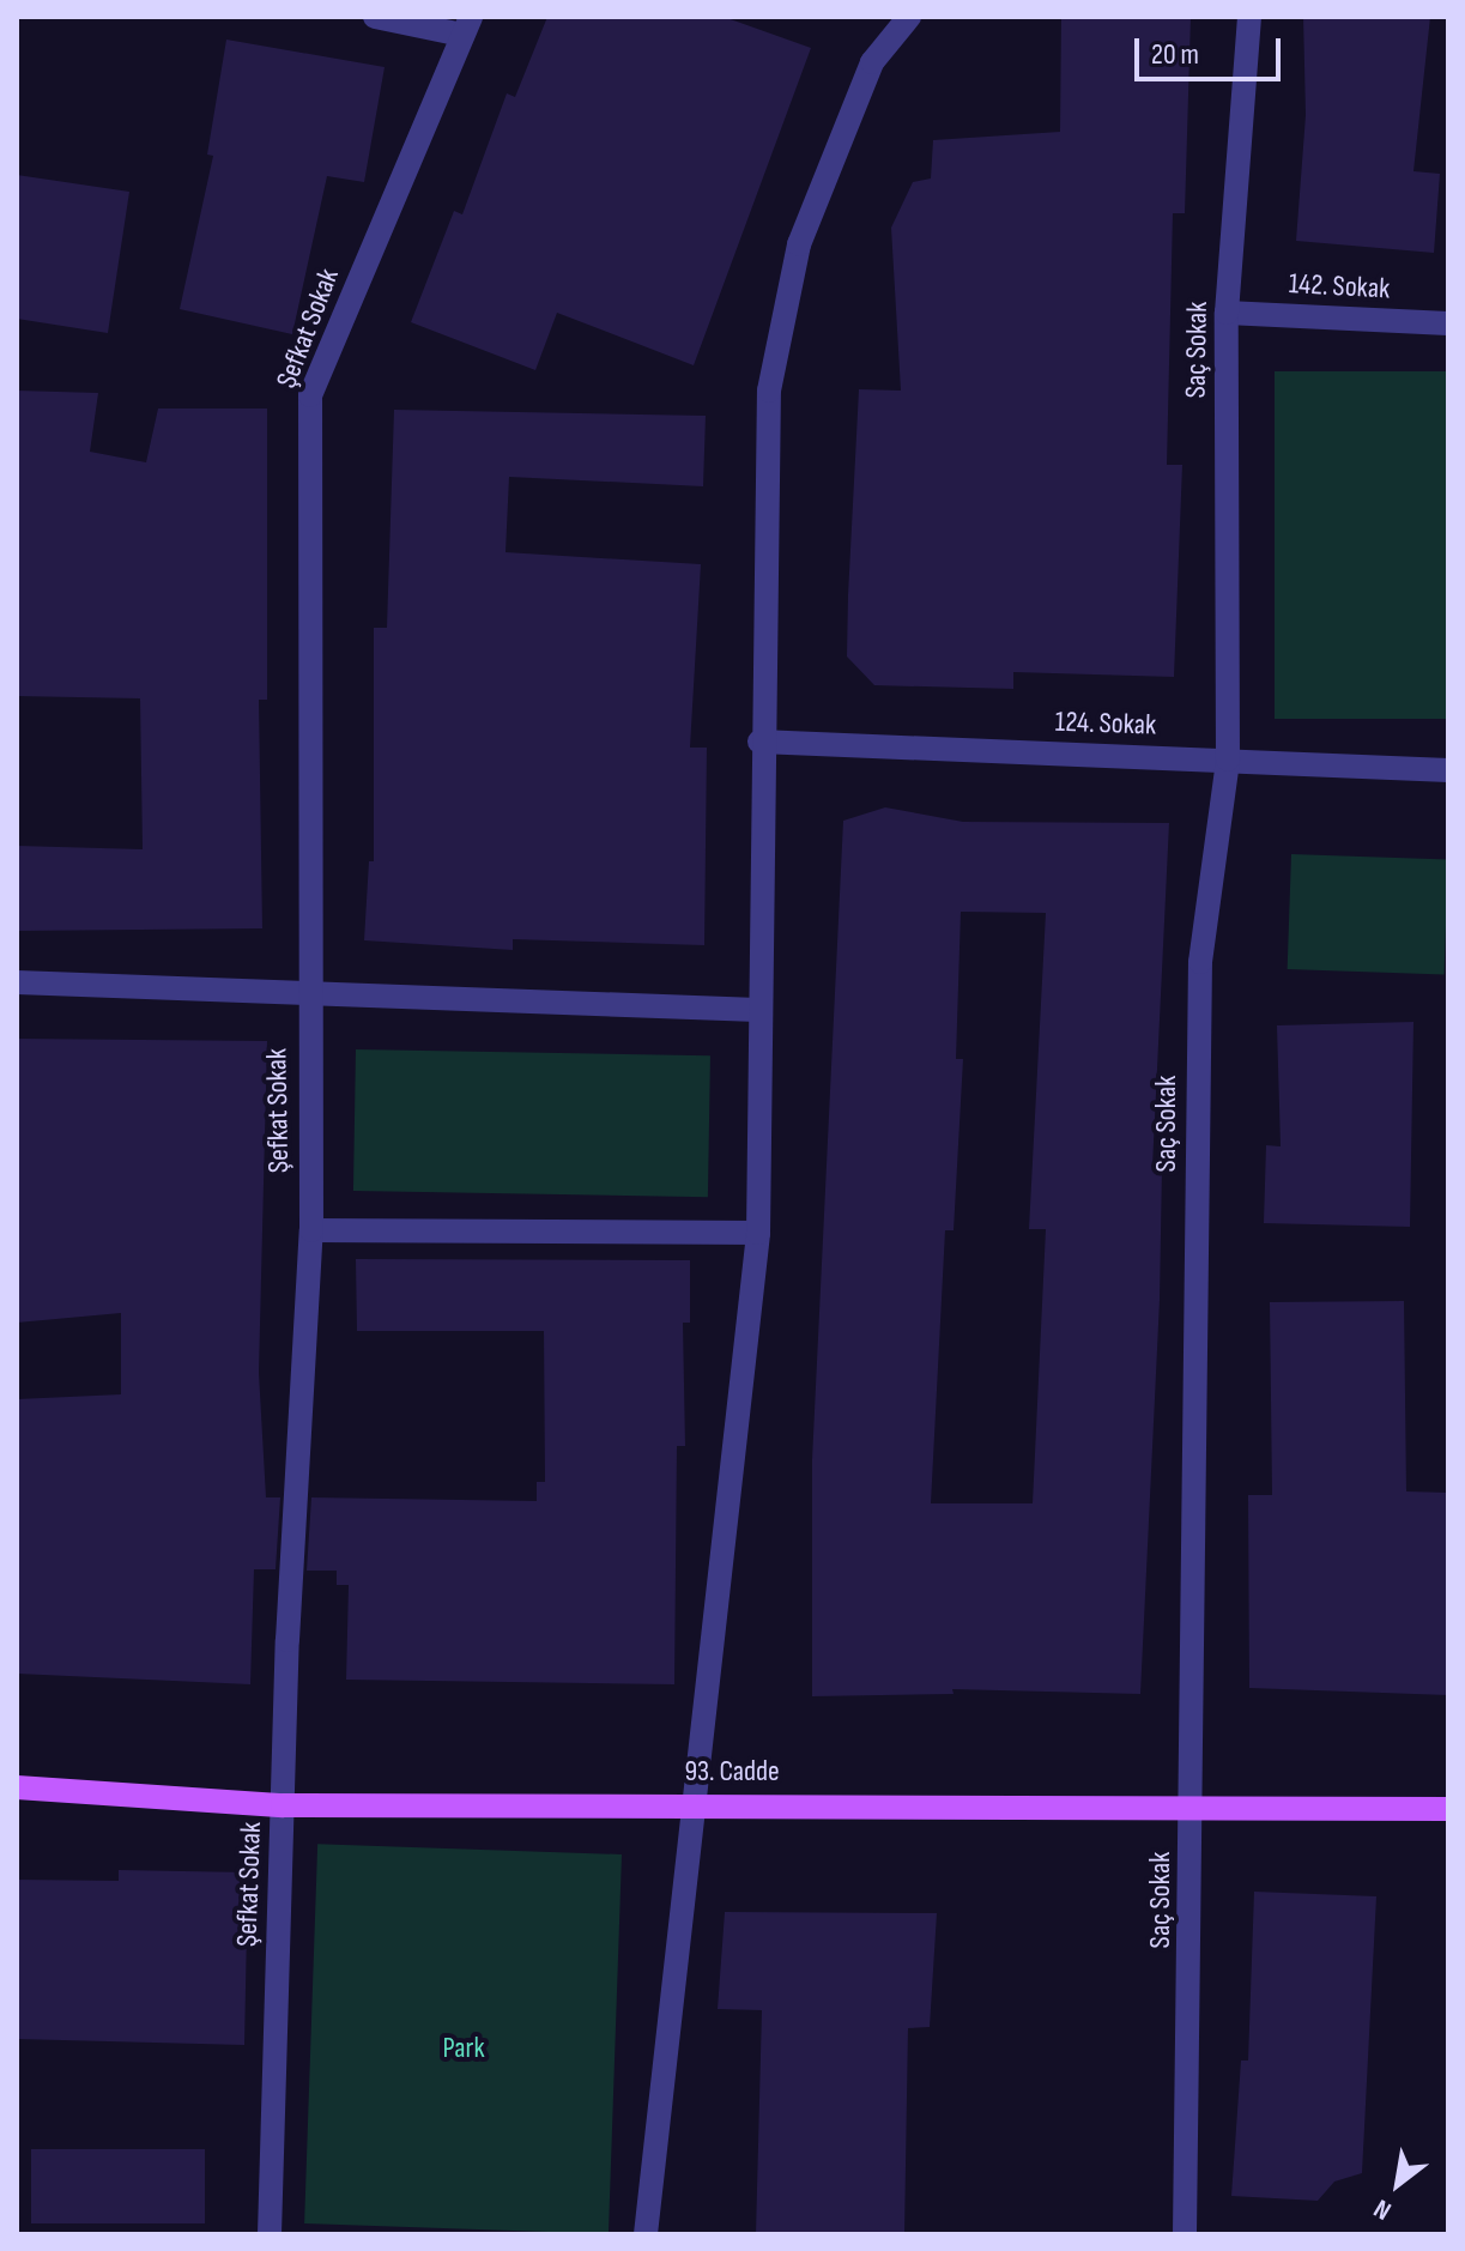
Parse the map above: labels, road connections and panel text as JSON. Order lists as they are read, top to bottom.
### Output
{
  "streets": {
    "main road": ["93. Cadde"],
    "street": [
      "142. Sokak",
      "Şefkat Sokak",
      "Saç Sokak",
      "124. Sokak"
    ]
  },
  "crossings": [
    ["142. Sokak", "Saç Sokak"],
    ["Şefkat Sokak", "93. Cadde"],
    ["Saç Sokak", "124. Sokak"],
    ["Saç Sokak", "93. Cadde"]
  ],
  "parks": ["Park"],
  "scale_bar": "20 m",
  "north": "bottom left"
}
